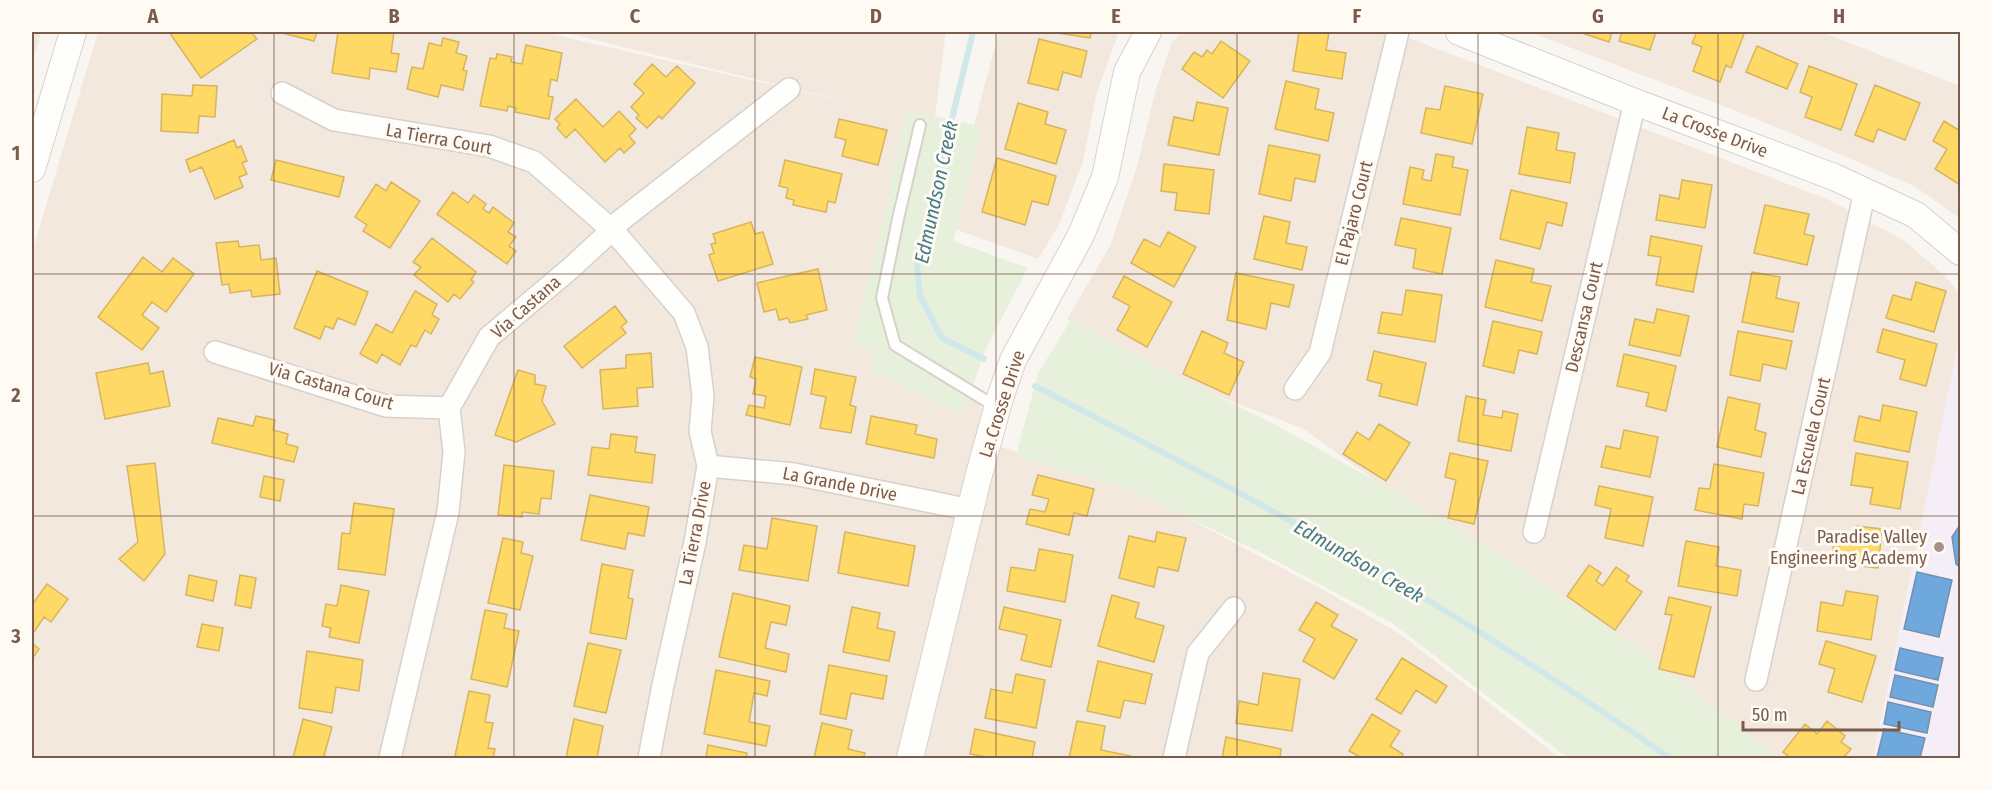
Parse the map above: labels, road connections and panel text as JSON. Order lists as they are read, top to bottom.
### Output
{
  "streets": {
    "street": [
      "La Crosse Drive",
      "La Tierra Court",
      "El Pajaro Court",
      "Via Castana",
      "Descansa Court",
      "Via Castana Court",
      "La Escuela Court",
      "La Grande Drive",
      "La Tierra Drive"
    ]
  },
  "crossings": [
    ["La Crosse Drive", "Descansa Court"],
    ["La Crosse Drive", "La Escuela Court"],
    ["La Crosse Drive", "La Grande Drive"],
    ["La Tierra Court", "Via Castana"],
    ["La Tierra Court", "La Tierra Drive"],
    ["Via Castana", "Via Castana Court"],
    ["Via Castana", "La Tierra Drive"],
    ["La Grande Drive", "La Tierra Drive"]
  ],
  "water": ["Edmundson Creek"],
  "places": ["Paradise Valley Engineering Academy"],
  "scale_bar": "50 m",
  "grid": {
    "columns": [
      "A",
      "B",
      "C",
      "D",
      "E",
      "F",
      "G",
      "H"
    ],
    "rows": ["1", "2", "3"]
  }
}
